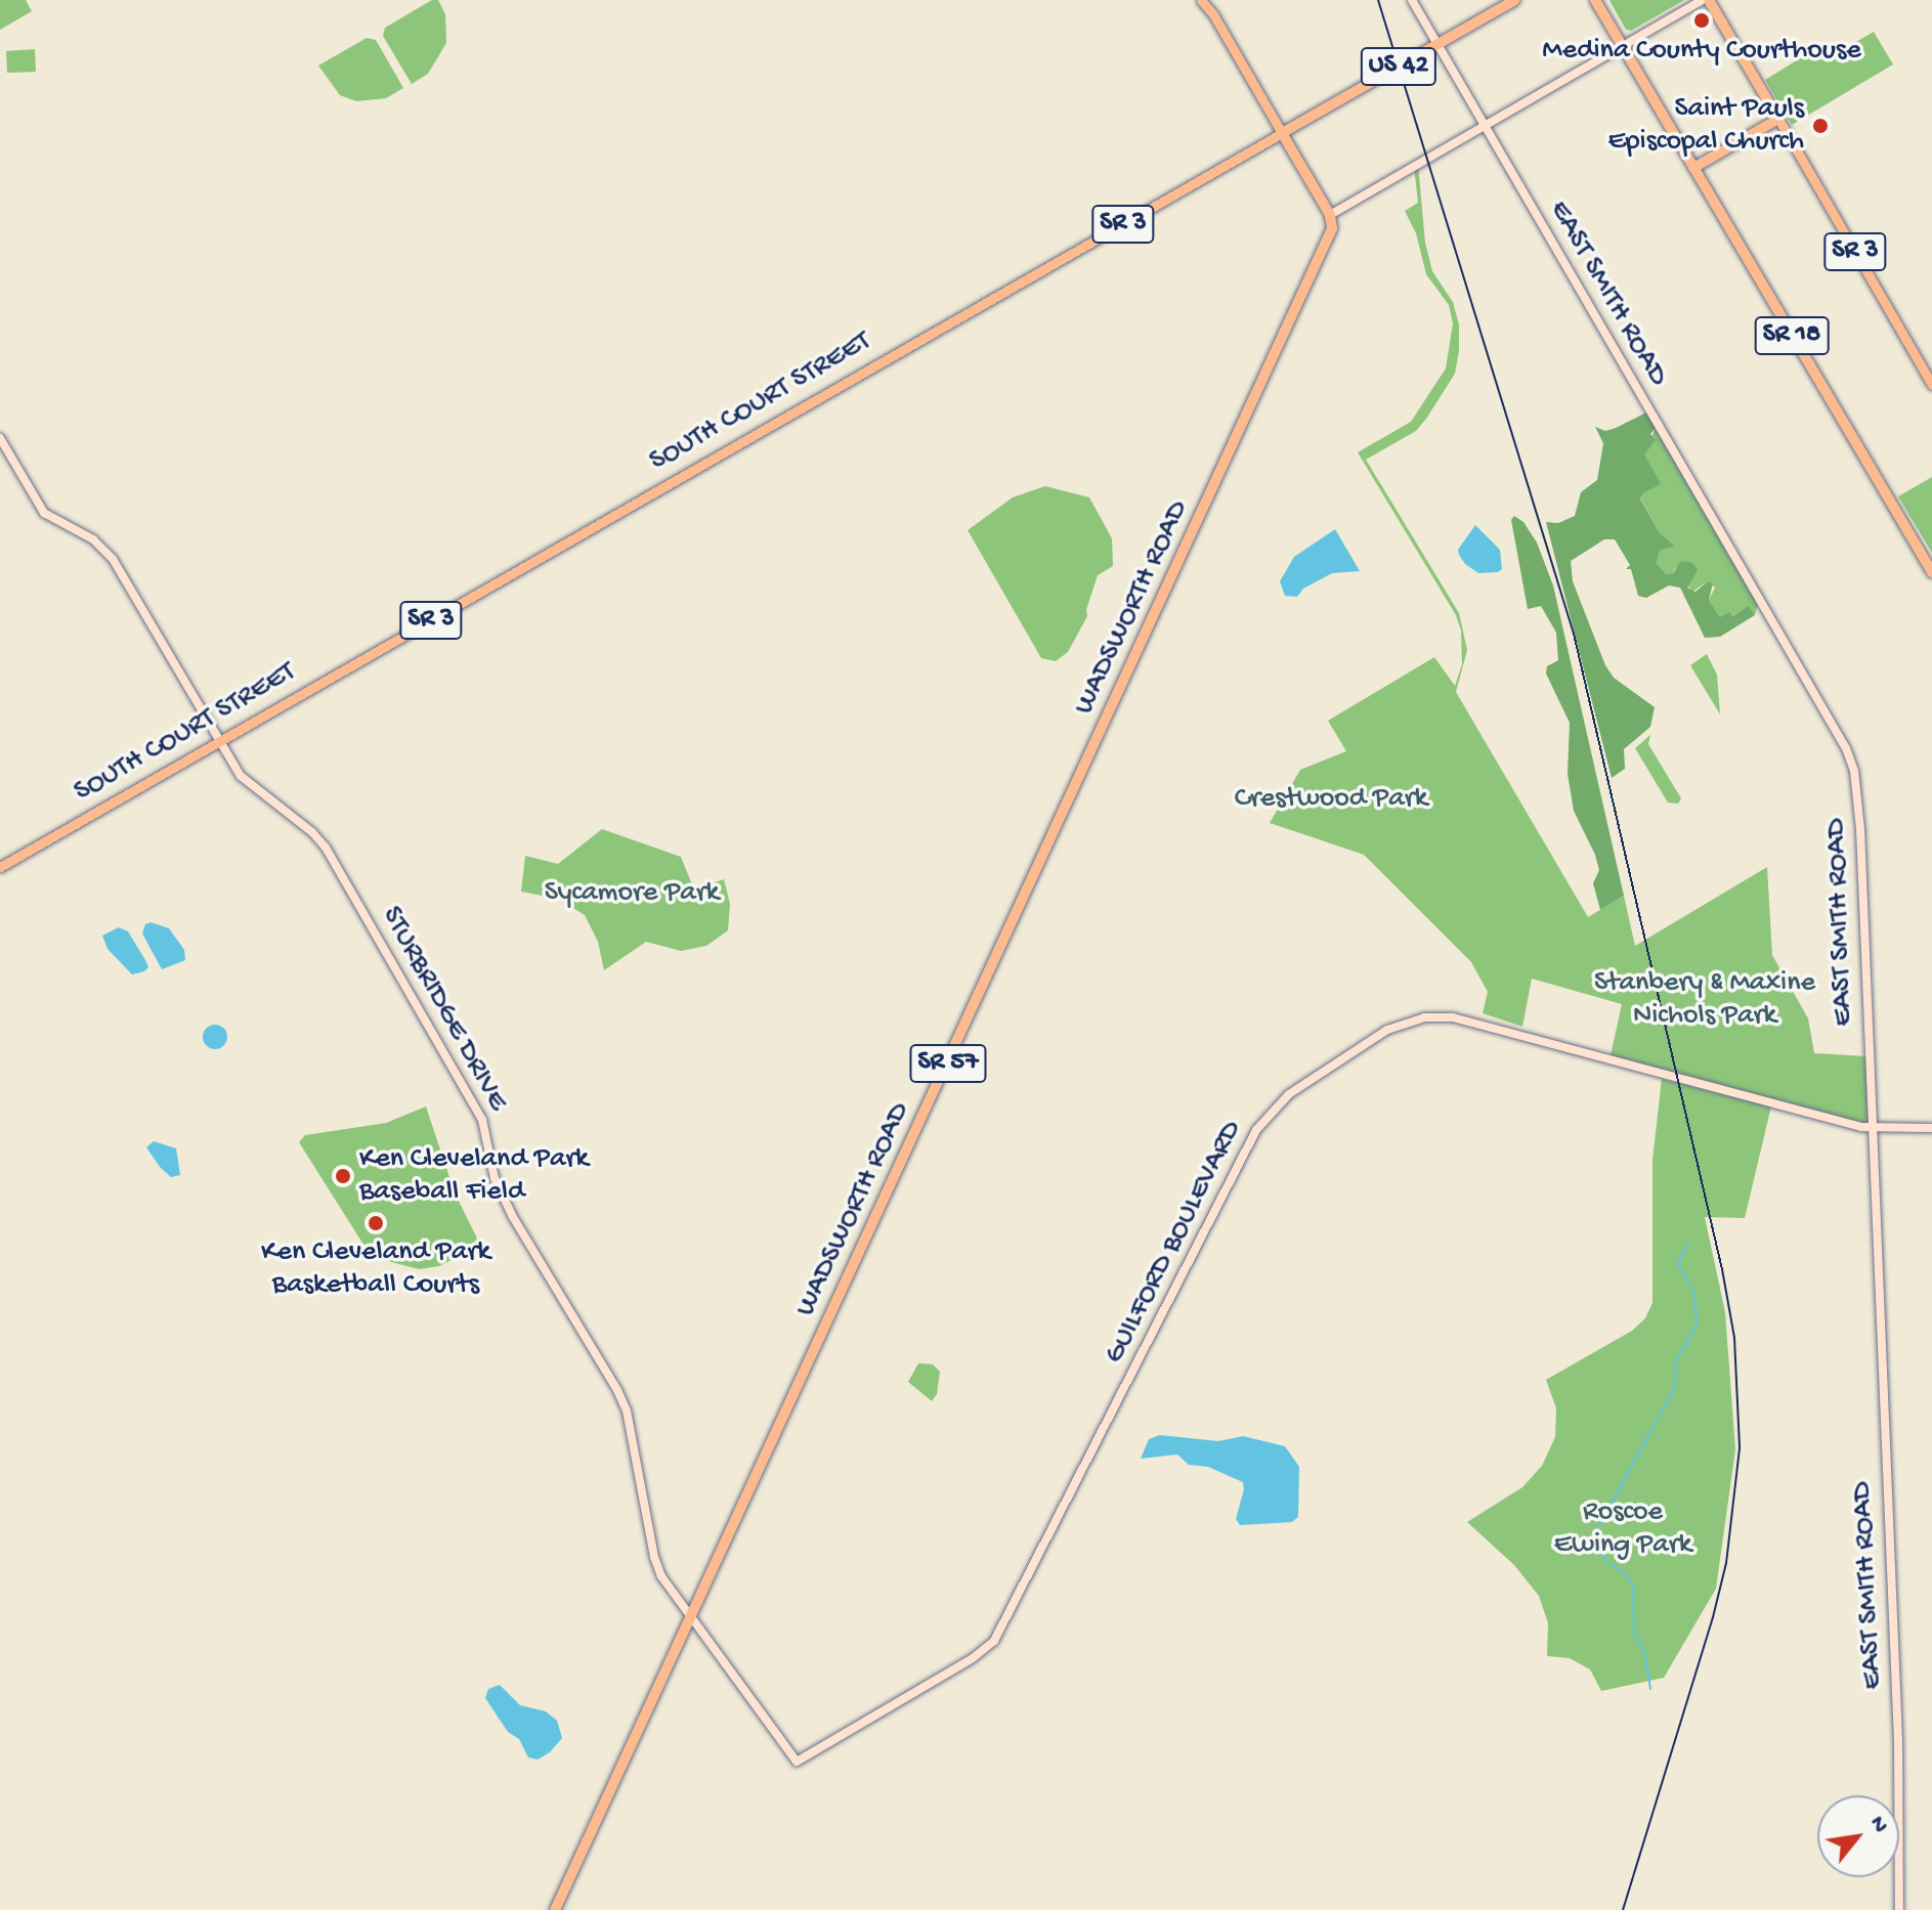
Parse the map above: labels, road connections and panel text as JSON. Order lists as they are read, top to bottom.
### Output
{
  "streets": {
    "highway": [
      "US 42",
      "SR 3",
      "SR 18",
      "SOUTH COURT STREET",
      "WADSWORTH ROAD",
      "SR 57"
    ],
    "street": ["EAST SMITH ROAD", "STURBRIDGE DRIVE", "GUILFORD BOULEVARD"]
  },
  "crossings": [
    ["EAST SMITH ROAD", "SOUTH COURT STREET"],
    ["EAST SMITH ROAD", "GUILFORD BOULEVARD"],
    ["SOUTH COURT STREET", "STURBRIDGE DRIVE"],
    ["WADSWORTH ROAD", "STURBRIDGE DRIVE"],
    ["STURBRIDGE DRIVE", "GUILFORD BOULEVARD"]
  ],
  "parks": [
    "Crestwood Park",
    "Sycamore Park",
    "Stanbery & Maxine Nichols Park",
    "Roscoe Ewing Park"
  ],
  "places": [
    "Medina County Courthouse",
    "Saint Pauls Episcopal Church",
    "Ken Cleveland Park Baseball Field",
    "Ken Cleveland Park Basketball Courts"
  ],
  "north": "top right"
}
